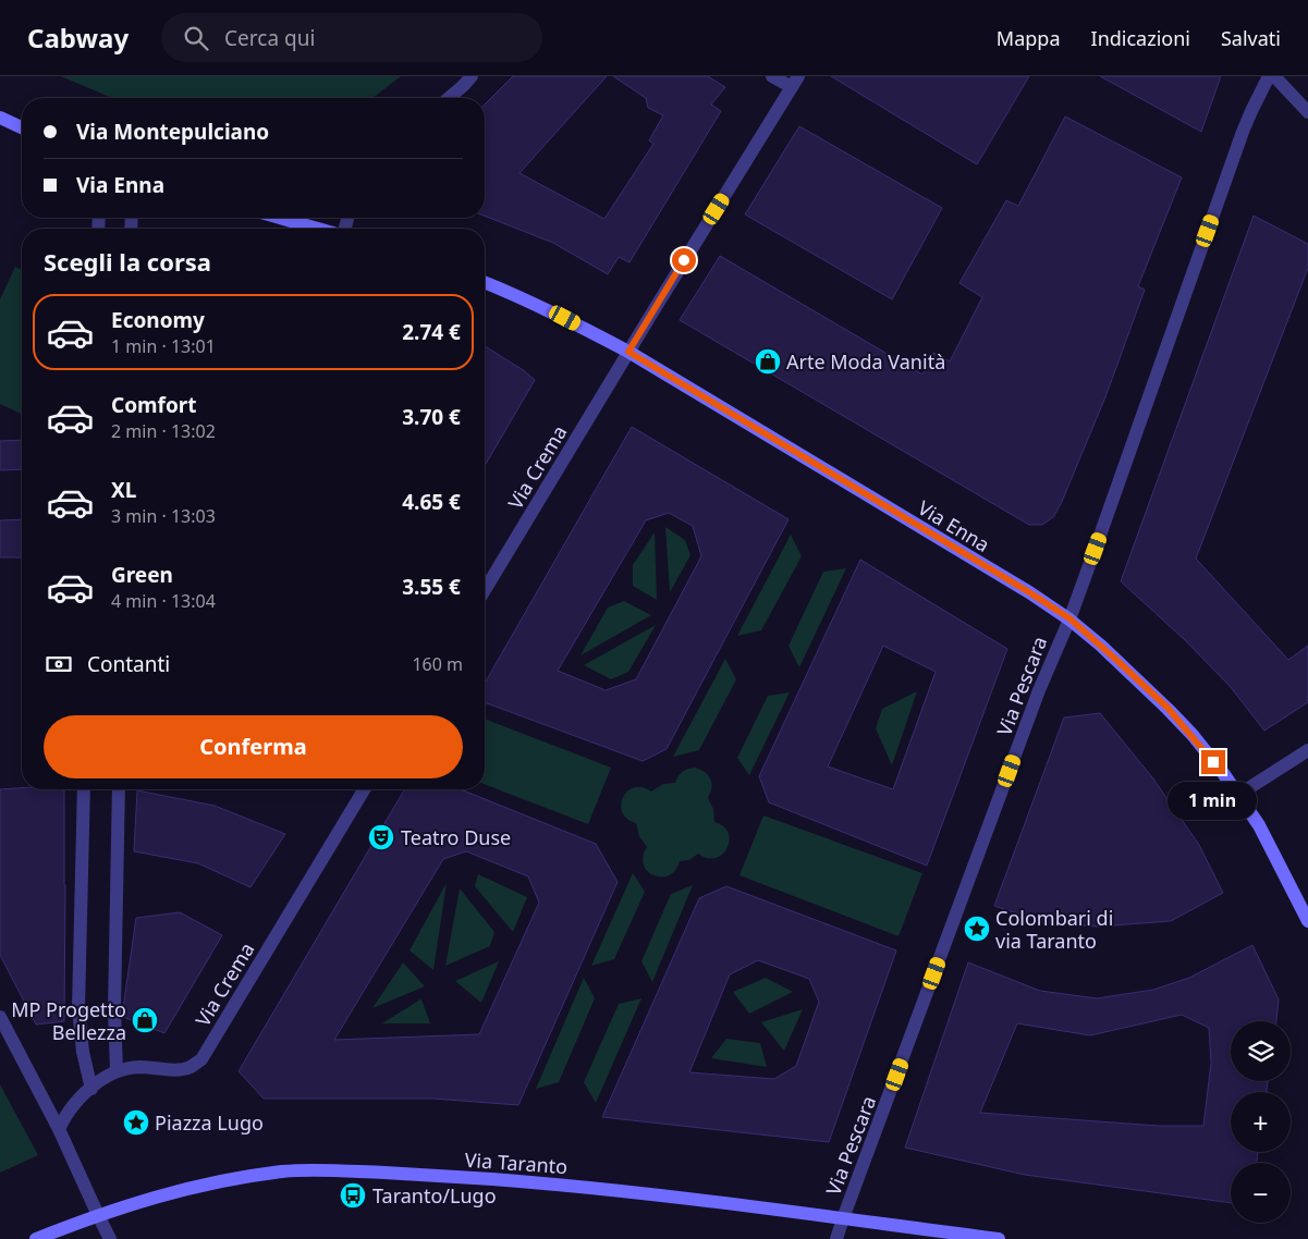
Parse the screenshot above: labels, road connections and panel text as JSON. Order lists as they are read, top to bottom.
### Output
{
  "streets": {
    "main road": ["Via Enna", "Via Taranto"],
    "street": ["Via Crema", "Via Pescara"]
  },
  "crossings": [
    ["Via Crema", "Via Enna"],
    ["Via Enna", "Via Pescara"],
    ["Via Pescara", "Via Taranto"]
  ],
  "places": {
    "shop": ["Arte Moda Vanità", "MP Progetto Bellezza"],
    "theatre": ["Teatro Duse"],
    "place": ["Colombari di via Taranto", "Piazza Lugo"],
    "bus stop": ["Taranto/Lugo"]
  },
  "page": {
    "header": "Cabway",
    "search": "Cerca qui",
    "nav": ["Mappa", "Indicazioni", "Salvati"],
    "banner": ["Via Montepulciano", "Via Enna"],
    "heading": "Scegli la corsa",
    "list": [
      {
        "name": "Economy",
        "note": "1 min · 13:01",
        "value": "2.74 €"
      },
      {
        "name": "Comfort",
        "note": "2 min · 13:02",
        "value": "3.70 €"
      },
      {
        "name": "XL",
        "note": "3 min · 13:03",
        "value": "4.65 €"
      },
      {
        "name": "Green",
        "note": "4 min · 13:04",
        "value": "3.55 €"
      }
    ],
    "pay": ["Contanti", "160 m"],
    "buttons": "Conferma",
    "bubble": "1 min",
    "map_buttons": ["+", "−"]
  }
}
